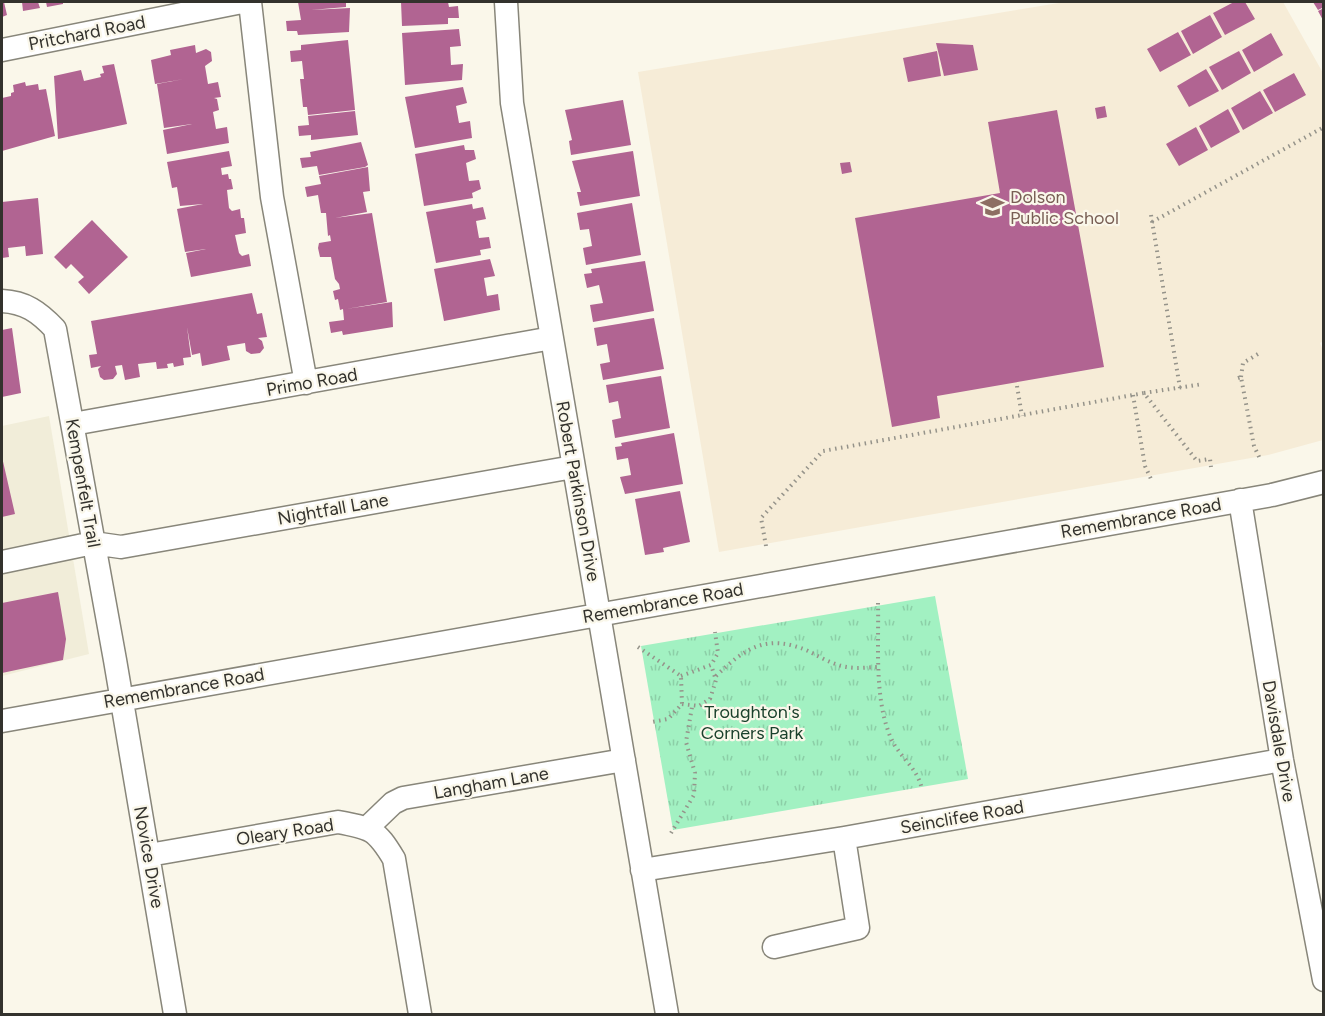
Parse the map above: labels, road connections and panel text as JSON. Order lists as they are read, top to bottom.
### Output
{
  "streets": {
    "street": [
      "Pritchard Road",
      "Primo Road",
      "Kempenfelt Trail",
      "Robert Parkinson Drive",
      "Nightfall Lane",
      "Remembrance Road",
      "Davisdale Drive",
      "Langham Lane",
      "Seinclifee Road",
      "Oleary Road",
      "Novice Drive"
    ]
  },
  "crossings": [
    ["Primo Road", "Kempenfelt Trail"],
    ["Primo Road", "Robert Parkinson Drive"],
    ["Kempenfelt Trail", "Nightfall Lane"],
    ["Kempenfelt Trail", "Remembrance Road"],
    ["Kempenfelt Trail", "Novice Drive"],
    ["Robert Parkinson Drive", "Nightfall Lane"],
    ["Robert Parkinson Drive", "Remembrance Road"],
    ["Robert Parkinson Drive", "Langham Lane"],
    ["Robert Parkinson Drive", "Seinclifee Road"],
    ["Remembrance Road", "Davisdale Drive"],
    ["Remembrance Road", "Novice Drive"],
    ["Davisdale Drive", "Seinclifee Road"],
    ["Langham Lane", "Oleary Road"],
    ["Oleary Road", "Novice Drive"]
  ],
  "parks": ["Troughton's Corners Park"],
  "places": {
    "school or university": ["Dolson Public School"]
  }
}
